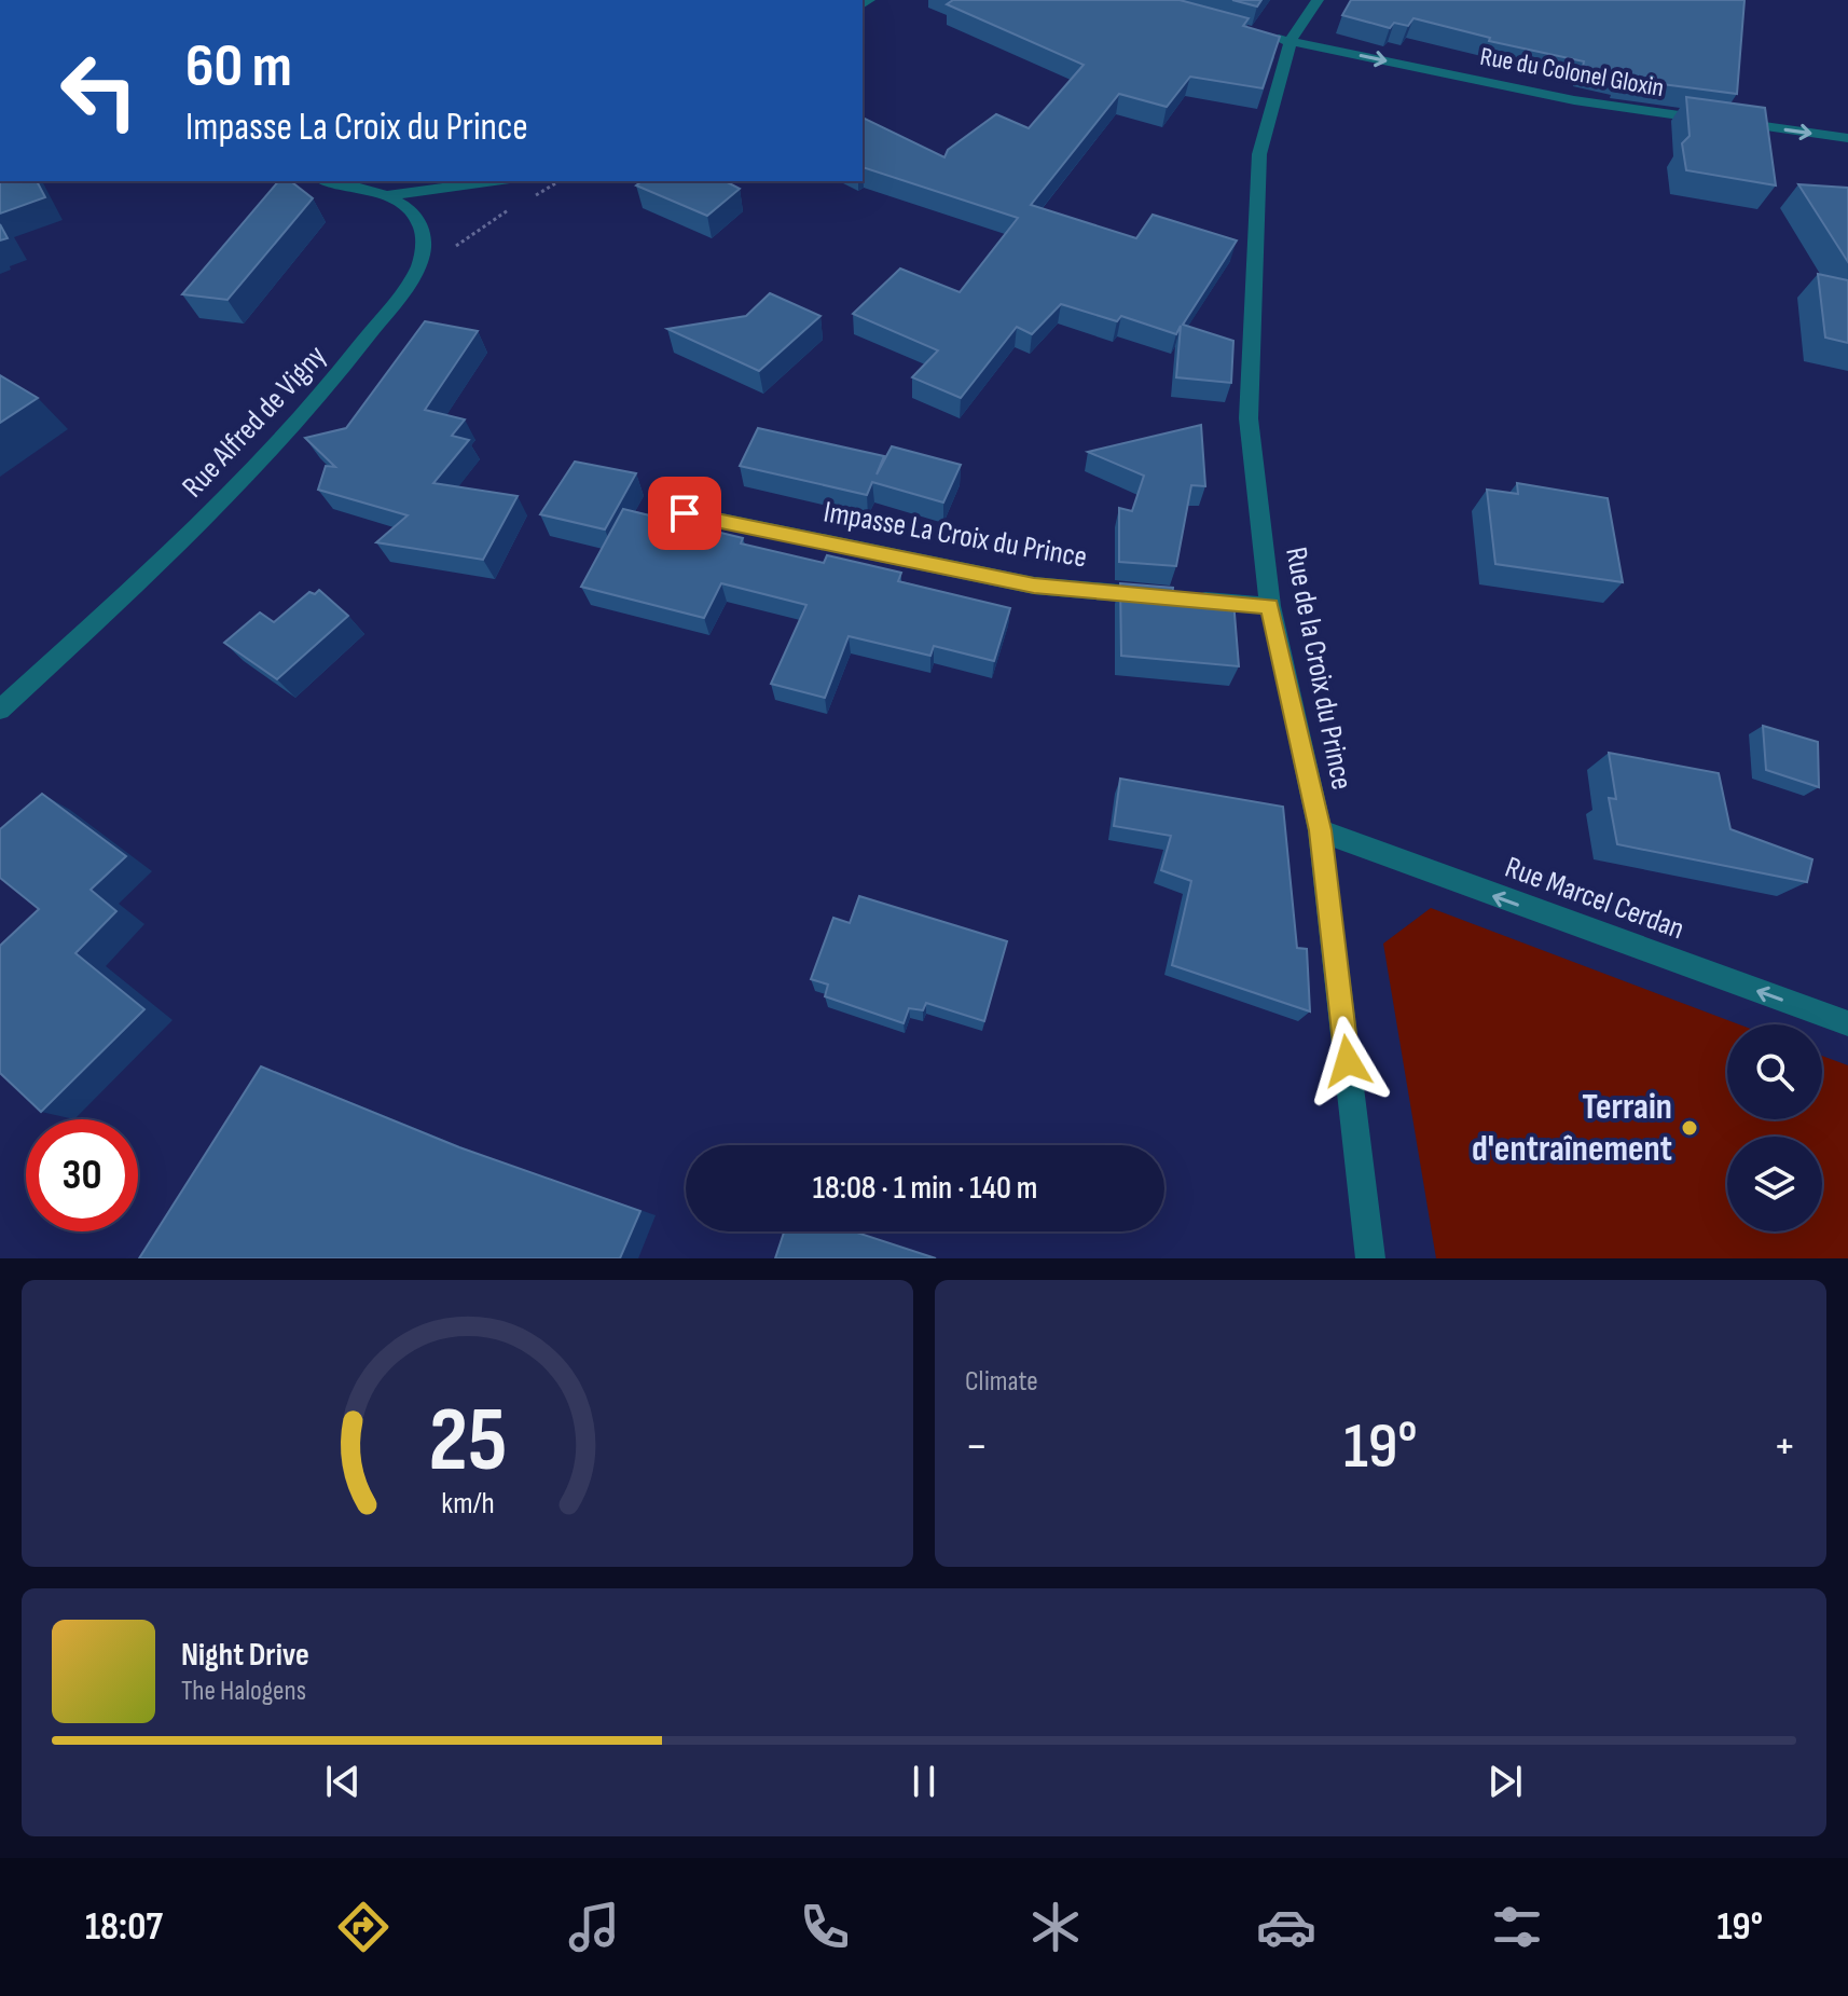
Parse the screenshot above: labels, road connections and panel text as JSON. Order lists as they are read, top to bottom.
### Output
{
  "streets": {
    "street": [
      "Rue du Colonel Gloxin",
      "Rue Alfred de Vigny",
      "Impasse La Croix du Prince",
      "Rue de la Croix du Prince",
      "Rue Marcel Cerdan"
    ]
  },
  "crossings": [
    ["Rue du Colonel Gloxin", "Rue de la Croix du Prince"],
    ["Impasse La Croix du Prince", "Rue de la Croix du Prince"],
    ["Rue de la Croix du Prince", "Rue Marcel Cerdan"]
  ],
  "one_way": ["Rue du Colonel Gloxin", "Rue Marcel Cerdan"],
  "places": ["Terrain d'entraînement"],
  "page": {
    "turn": ["60 m", "Impasse La Croix du Prince"],
    "limit": "30",
    "trip": "18:08 · 1 min · 140 m",
    "tile": "Climate",
    "heat": ["−", "19°", "+"],
    "song": ["Night Drive", "The Halogens"],
    "tabs": ["18:07", "19°"],
    "gauge": ["25", "km/h"]
  }
}
